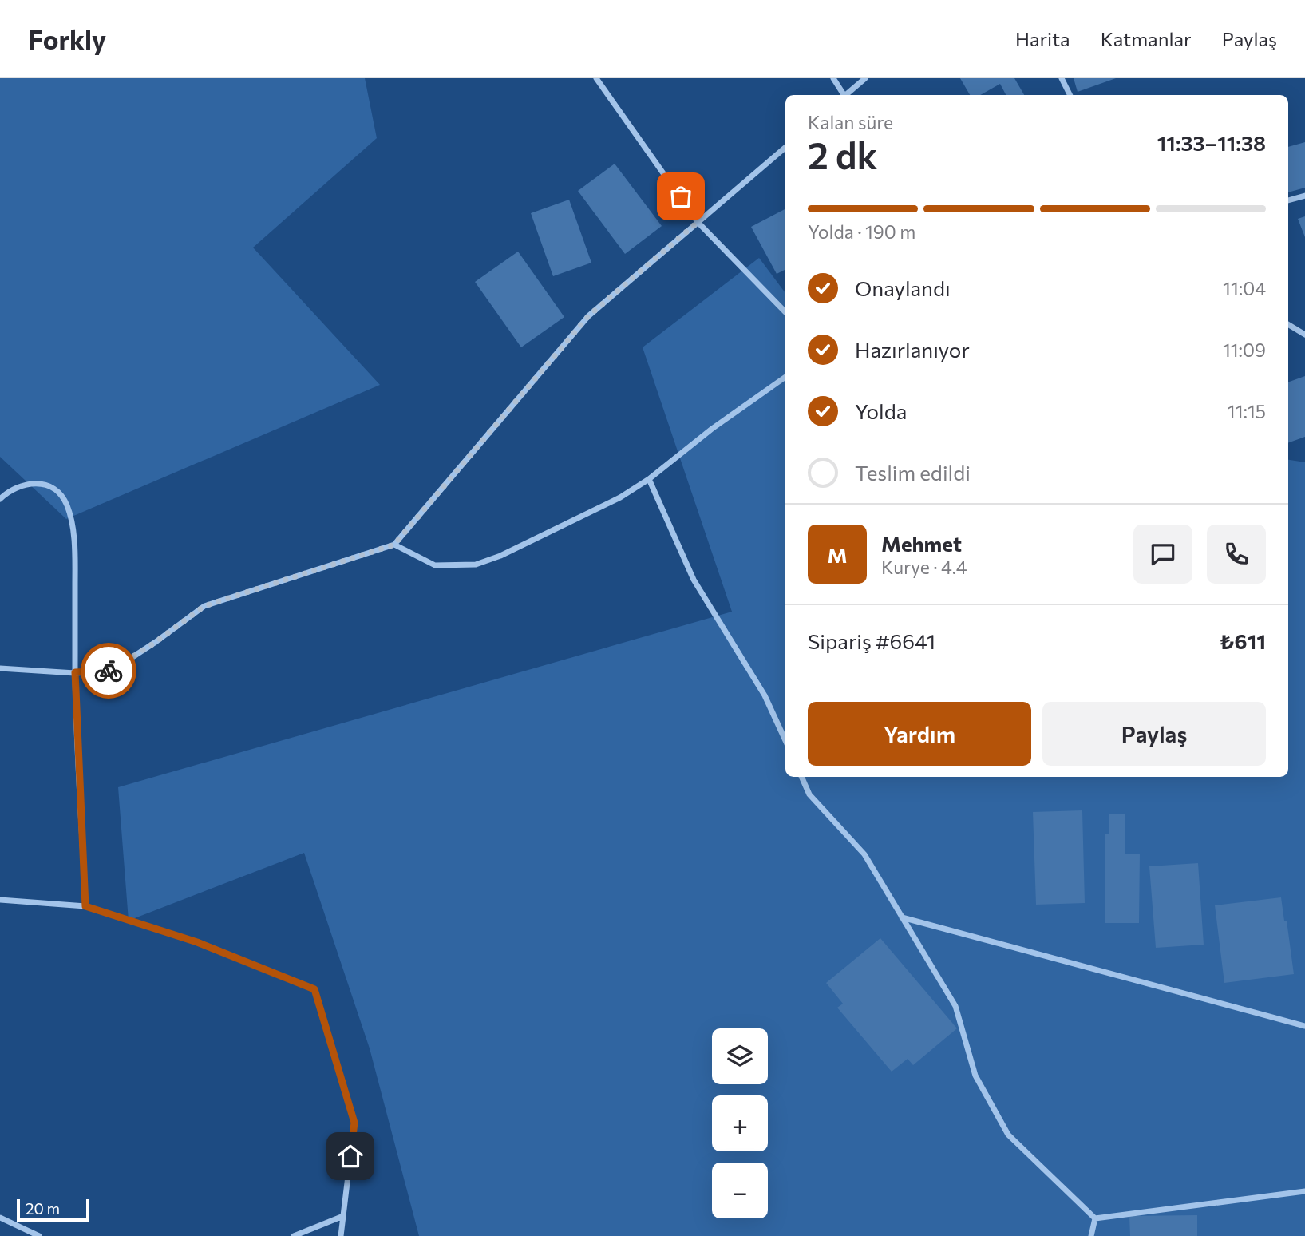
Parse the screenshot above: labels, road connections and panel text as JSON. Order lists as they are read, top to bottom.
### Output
{
  "scale_bar": "20 m",
  "page": {
    "header": "Forkly",
    "nav": ["Harita", "Katmanlar", "Paylaş"],
    "heading": ["2 dk", "Kalan süre", "11:33–11:38"],
    "panel": [
      "Mehmet",
      "Kurye · 4.4",
      "Sipariş #6641",
      "₺611"
    ],
    "bar": "Yolda · 190 m",
    "list": [
      ["Onaylandı", "11:04"],
      ["Hazırlanıyor", "11:09"],
      ["Yolda", "11:15"],
      "Teslim edildi"
    ],
    "round": "M",
    "buttons": ["Yardım", "Paylaş"],
    "map_buttons": ["+", "−"],
    "scale": "20 m"
  }
}
